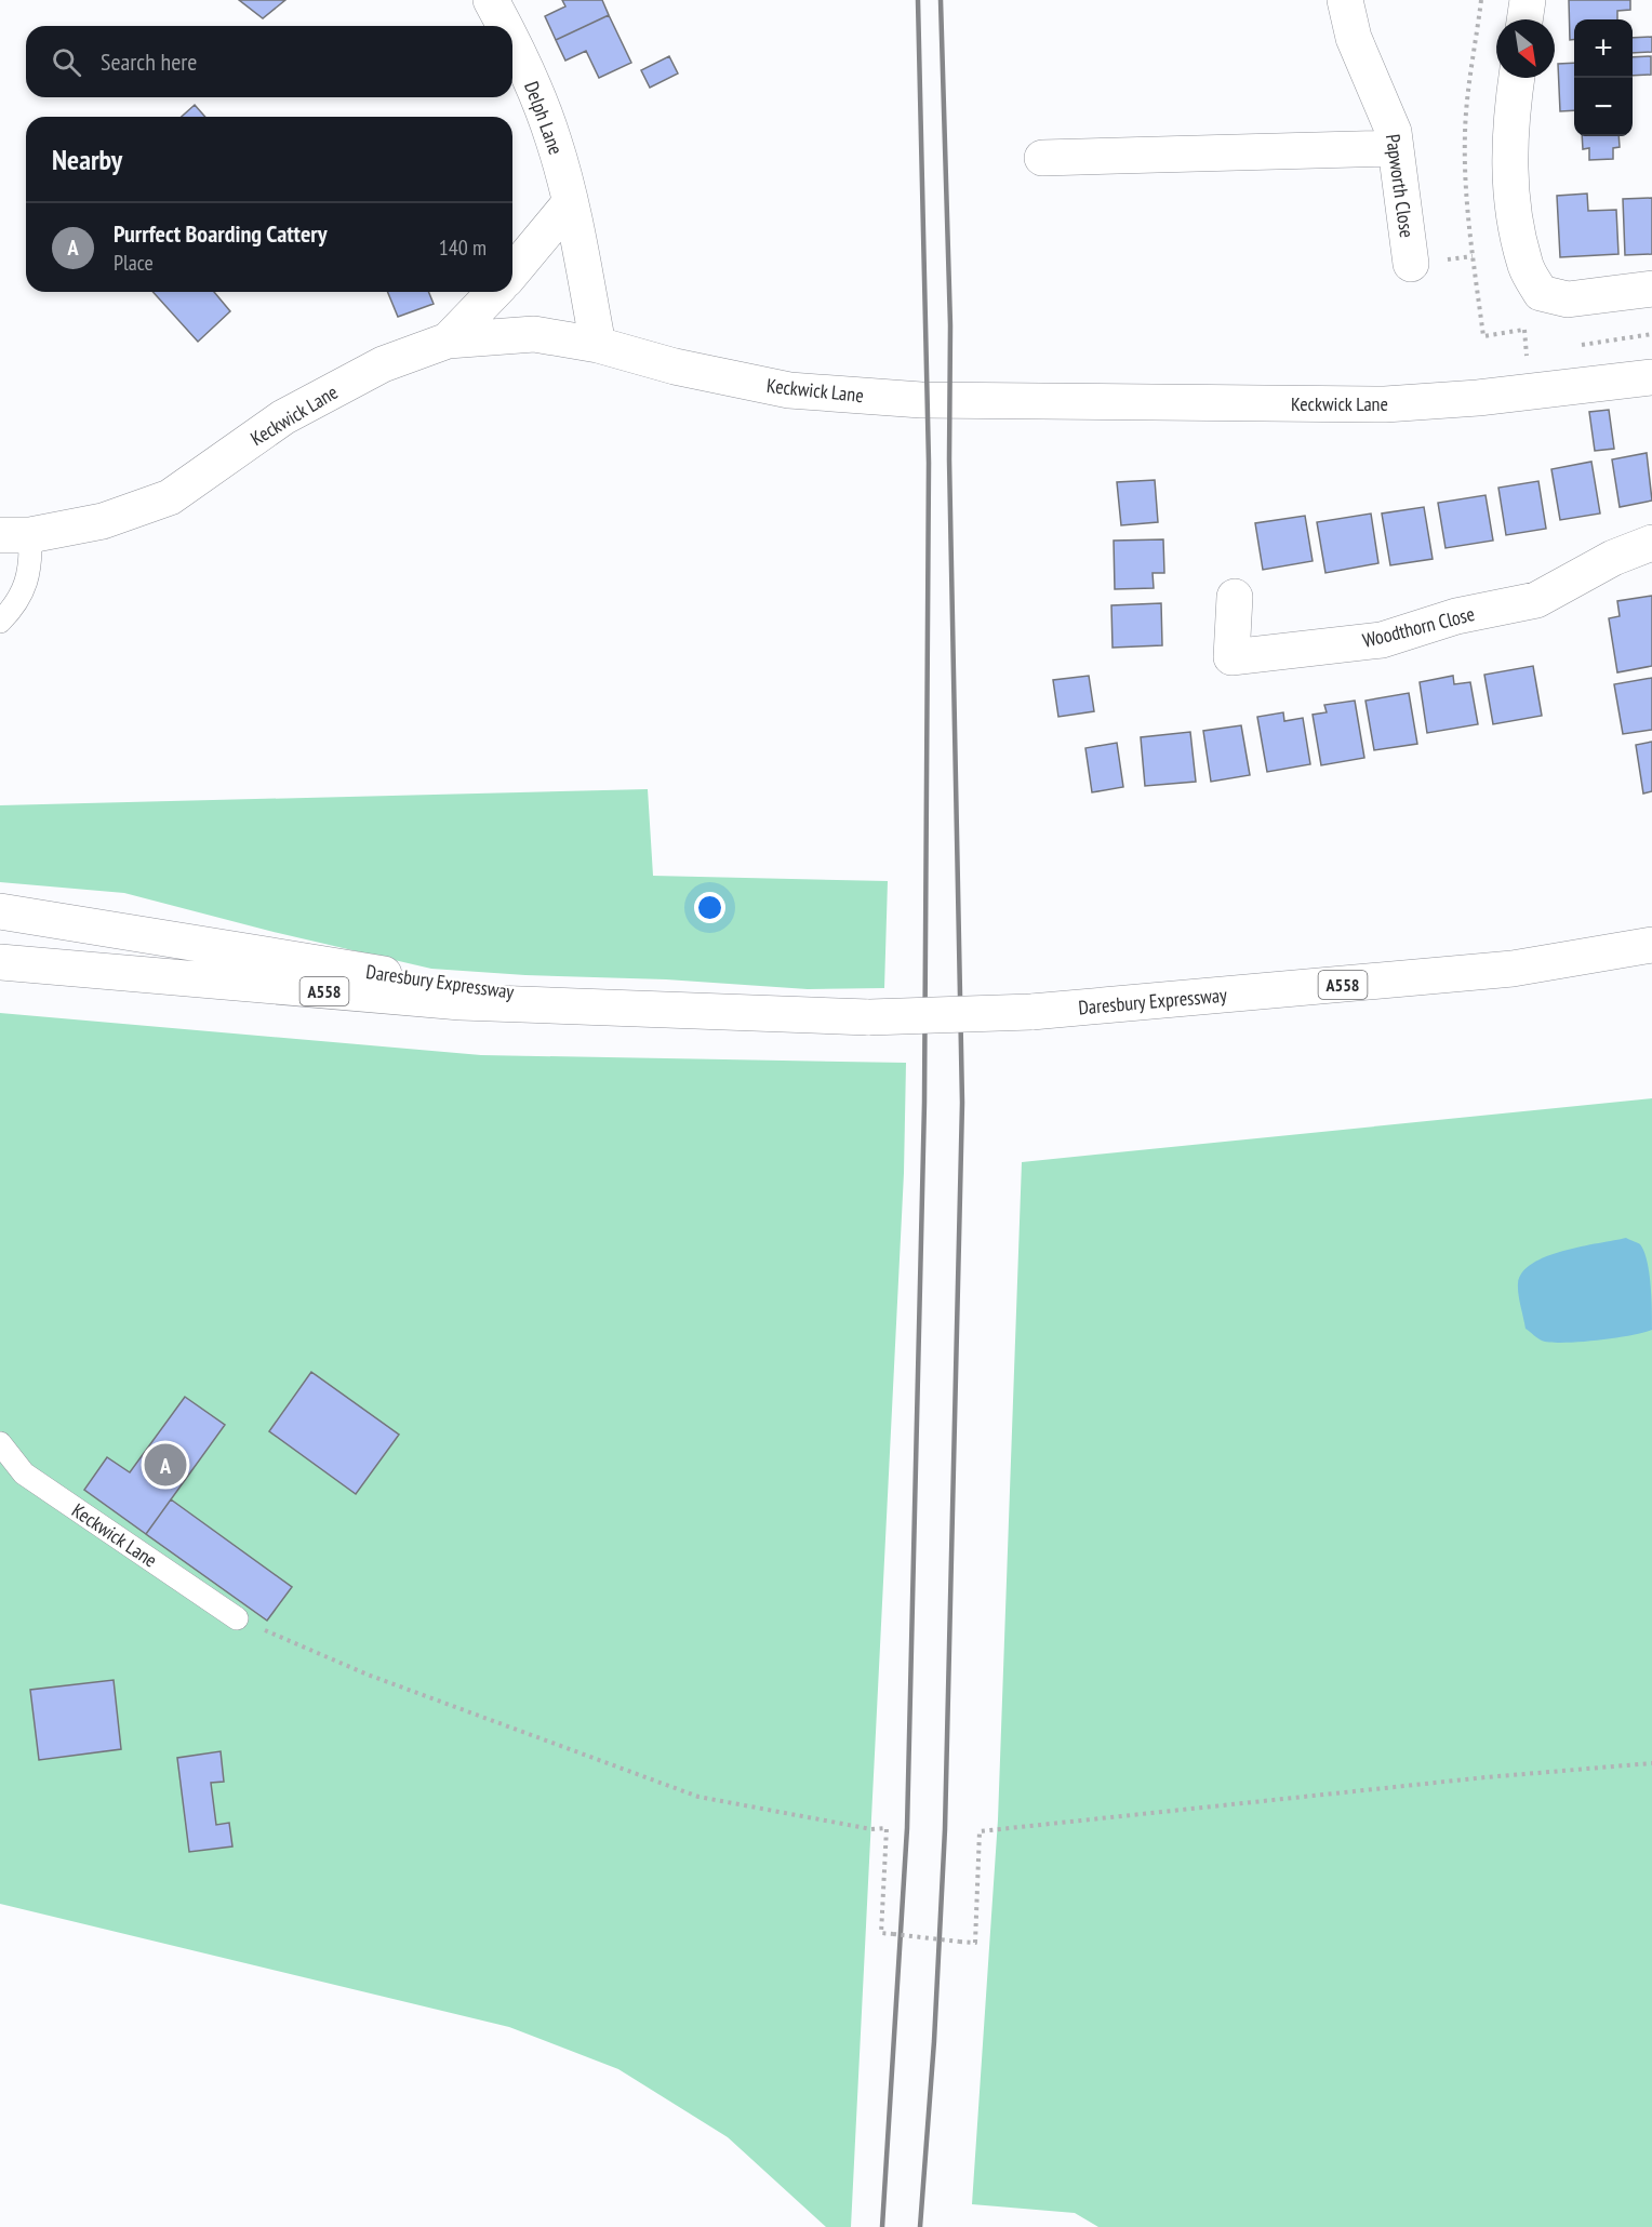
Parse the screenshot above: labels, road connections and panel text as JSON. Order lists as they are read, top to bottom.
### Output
{
  "streets": {
    "street": [
      "Delph Lane",
      "Papworth Close",
      "Keckwick Lane",
      "Woodthorn Close",
      "Daresbury Expressway",
      "A558"
    ]
  },
  "crossings": [
    ["Delph Lane", "Keckwick Lane"]
  ],
  "north": "bottom right",
  "page": {
    "map_buttons": ["+", "−"],
    "search": "Search here",
    "heading": "Nearby",
    "list": [
      {
        "mark": "A",
        "name": "Purrfect Boarding Cattery",
        "note": "Place",
        "value": "140 m"
      }
    ],
    "pins": "A"
  }
}
